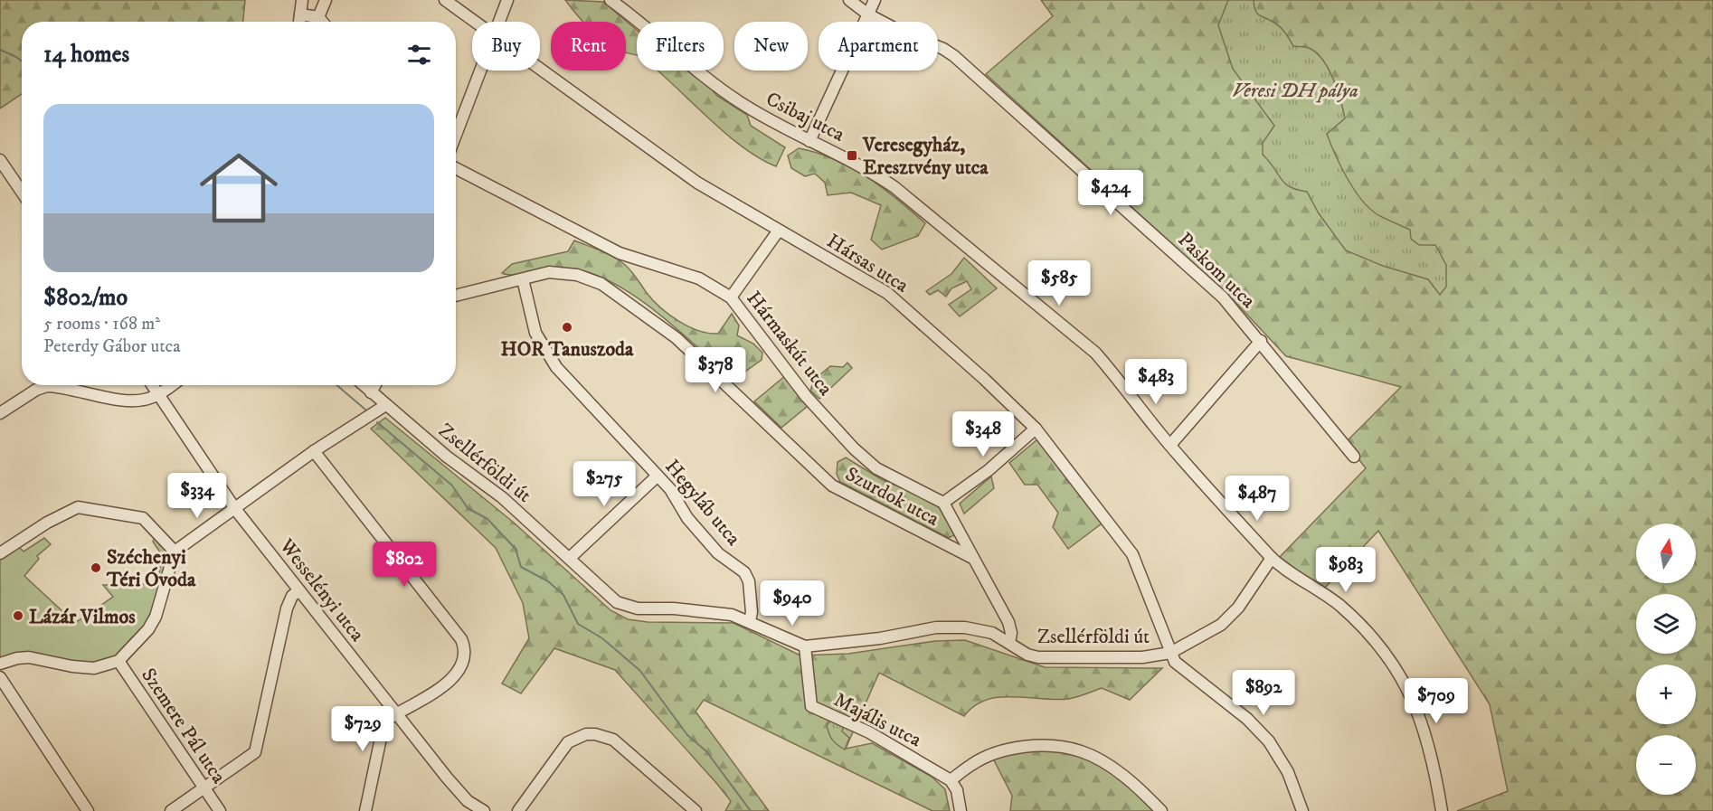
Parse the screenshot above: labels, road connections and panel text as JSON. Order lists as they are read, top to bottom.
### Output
{
  "streets": {
    "street": [
      "Csibaj utca",
      "Hársas utca",
      "Paskom utca",
      "Hármaskút utca",
      "Zsellérföldi út",
      "Szurdok utca",
      "Hegyláb utca",
      "Wesselényi utca",
      "Majális utca",
      "Szemere Pál utca"
    ]
  },
  "crossings": [
    ["Csibaj utca", "Zsellérföldi út"],
    ["Hársas utca", "Zsellérföldi út"],
    ["Zsellérföldi út", "Hegyláb utca"],
    ["Zsellérföldi út", "Majális utca"],
    ["Szurdok utca", "Hegyláb utca"]
  ],
  "parks": ["Veresi DH pálya"],
  "places": {
    "transit": ["Veresegyház, Eresztvény utca"],
    "other": ["HOR Tanuszoda", "Széchenyi Téri Óvoda", "Lázár Vilmos"]
  },
  "north": "top",
  "page": {
    "chip": [
      "Buy",
      "Rent",
      "Filters",
      "New",
      "Apartment"
    ],
    "heading": "14 homes",
    "list": [
      {
        "name": "$802/mo",
        "note": "5 rooms · 168 m² · Peterdy Gábor utca"
      }
    ],
    "price": [
      "$424",
      "$585",
      "$378",
      "$483",
      "$348",
      "$275",
      "$334",
      "$487",
      "$802",
      "$983",
      "$940",
      "$892",
      "$709",
      "$729"
    ],
    "map_buttons": ["+", "−"]
  }
}
